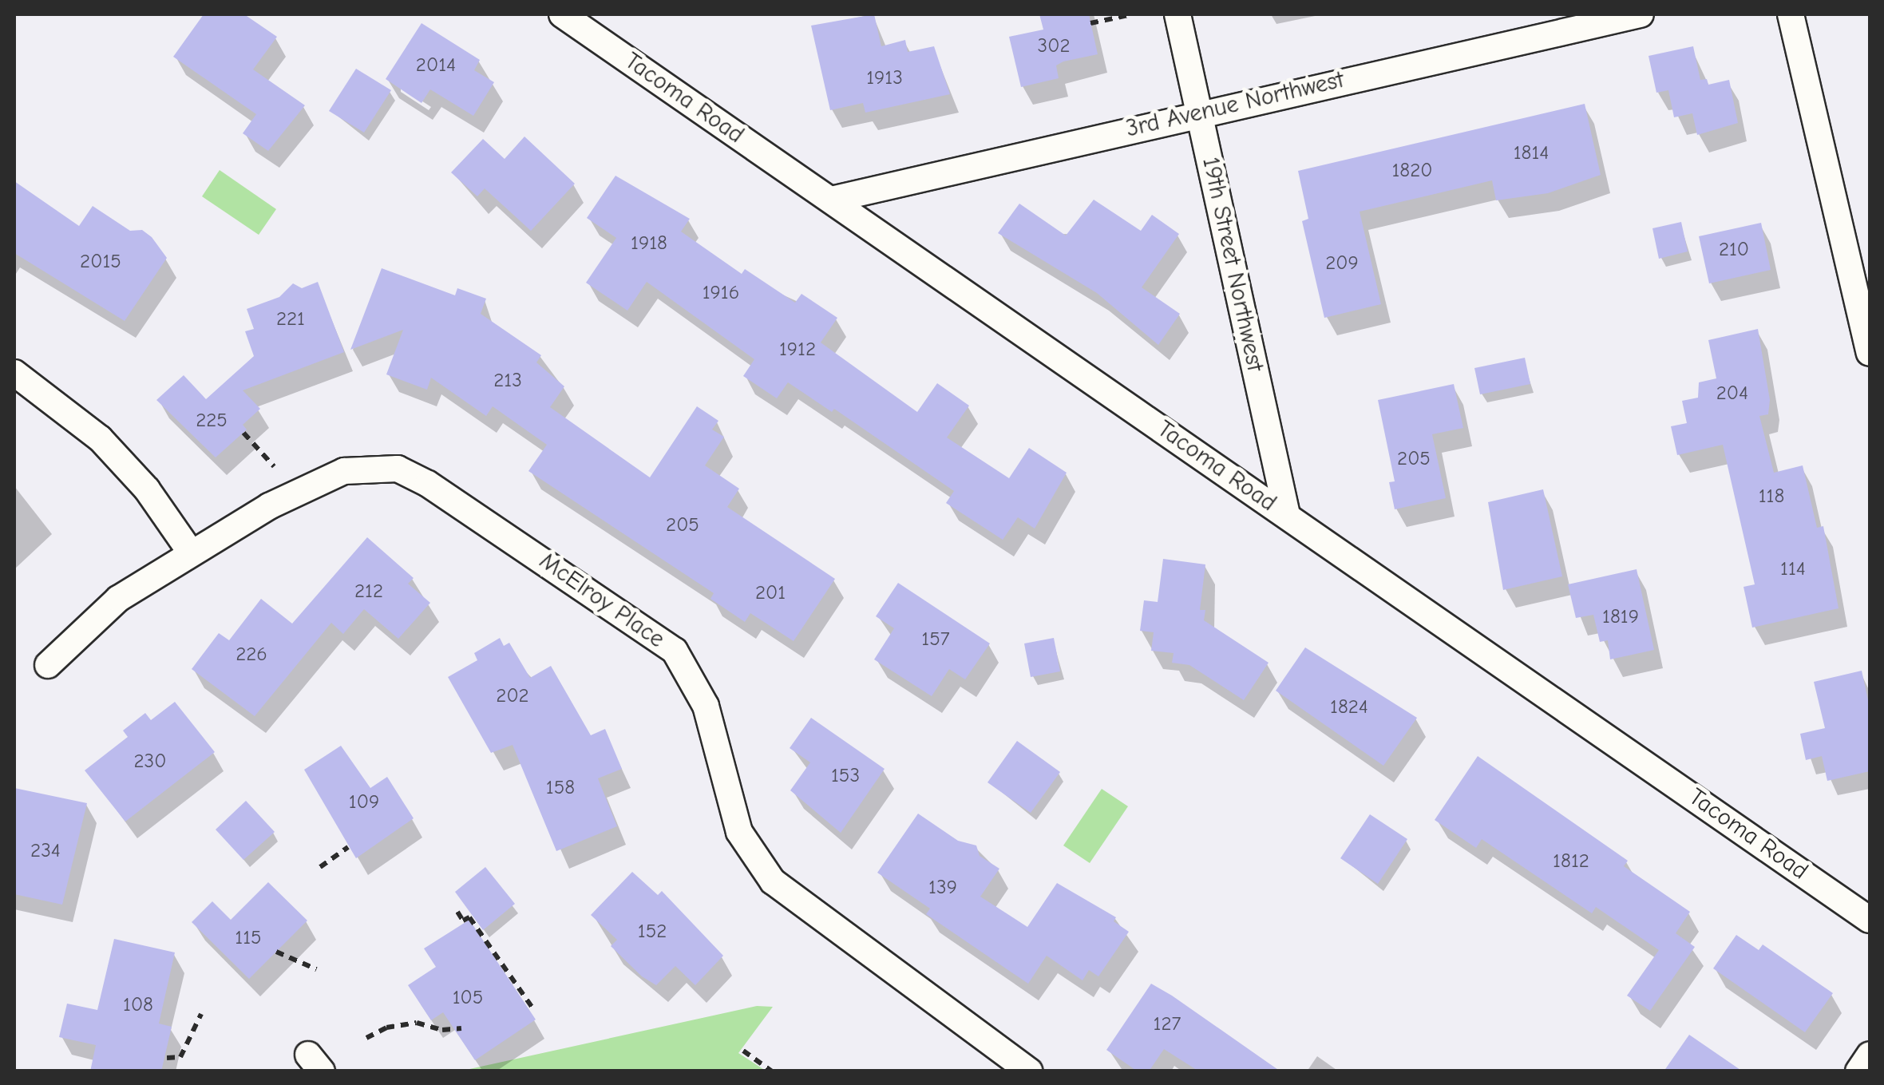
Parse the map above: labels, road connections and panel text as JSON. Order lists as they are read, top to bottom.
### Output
{
  "streets": {
    "street": [
      "Tacoma Road",
      "3rd Avenue Northwest",
      "19th Street Northwest",
      "McElroy Place"
    ]
  },
  "crossings": [
    ["Tacoma Road", "3rd Avenue Northwest"],
    ["Tacoma Road", "19th Street Northwest"],
    ["3rd Avenue Northwest", "19th Street Northwest"]
  ],
  "house_numbers": [
    "302",
    "2014",
    "1913",
    "1814",
    "1820",
    "1918",
    "210",
    "2015",
    "209",
    "1916",
    "221",
    "1912",
    "213",
    "204",
    "225",
    "205",
    "118",
    "205",
    "114",
    "212",
    "201",
    "1819",
    "157",
    "226",
    "202",
    "1824",
    "230",
    "153",
    "158",
    "109",
    "234",
    "1812",
    "139",
    "152",
    "115",
    "105",
    "108",
    "127"
  ]
}
